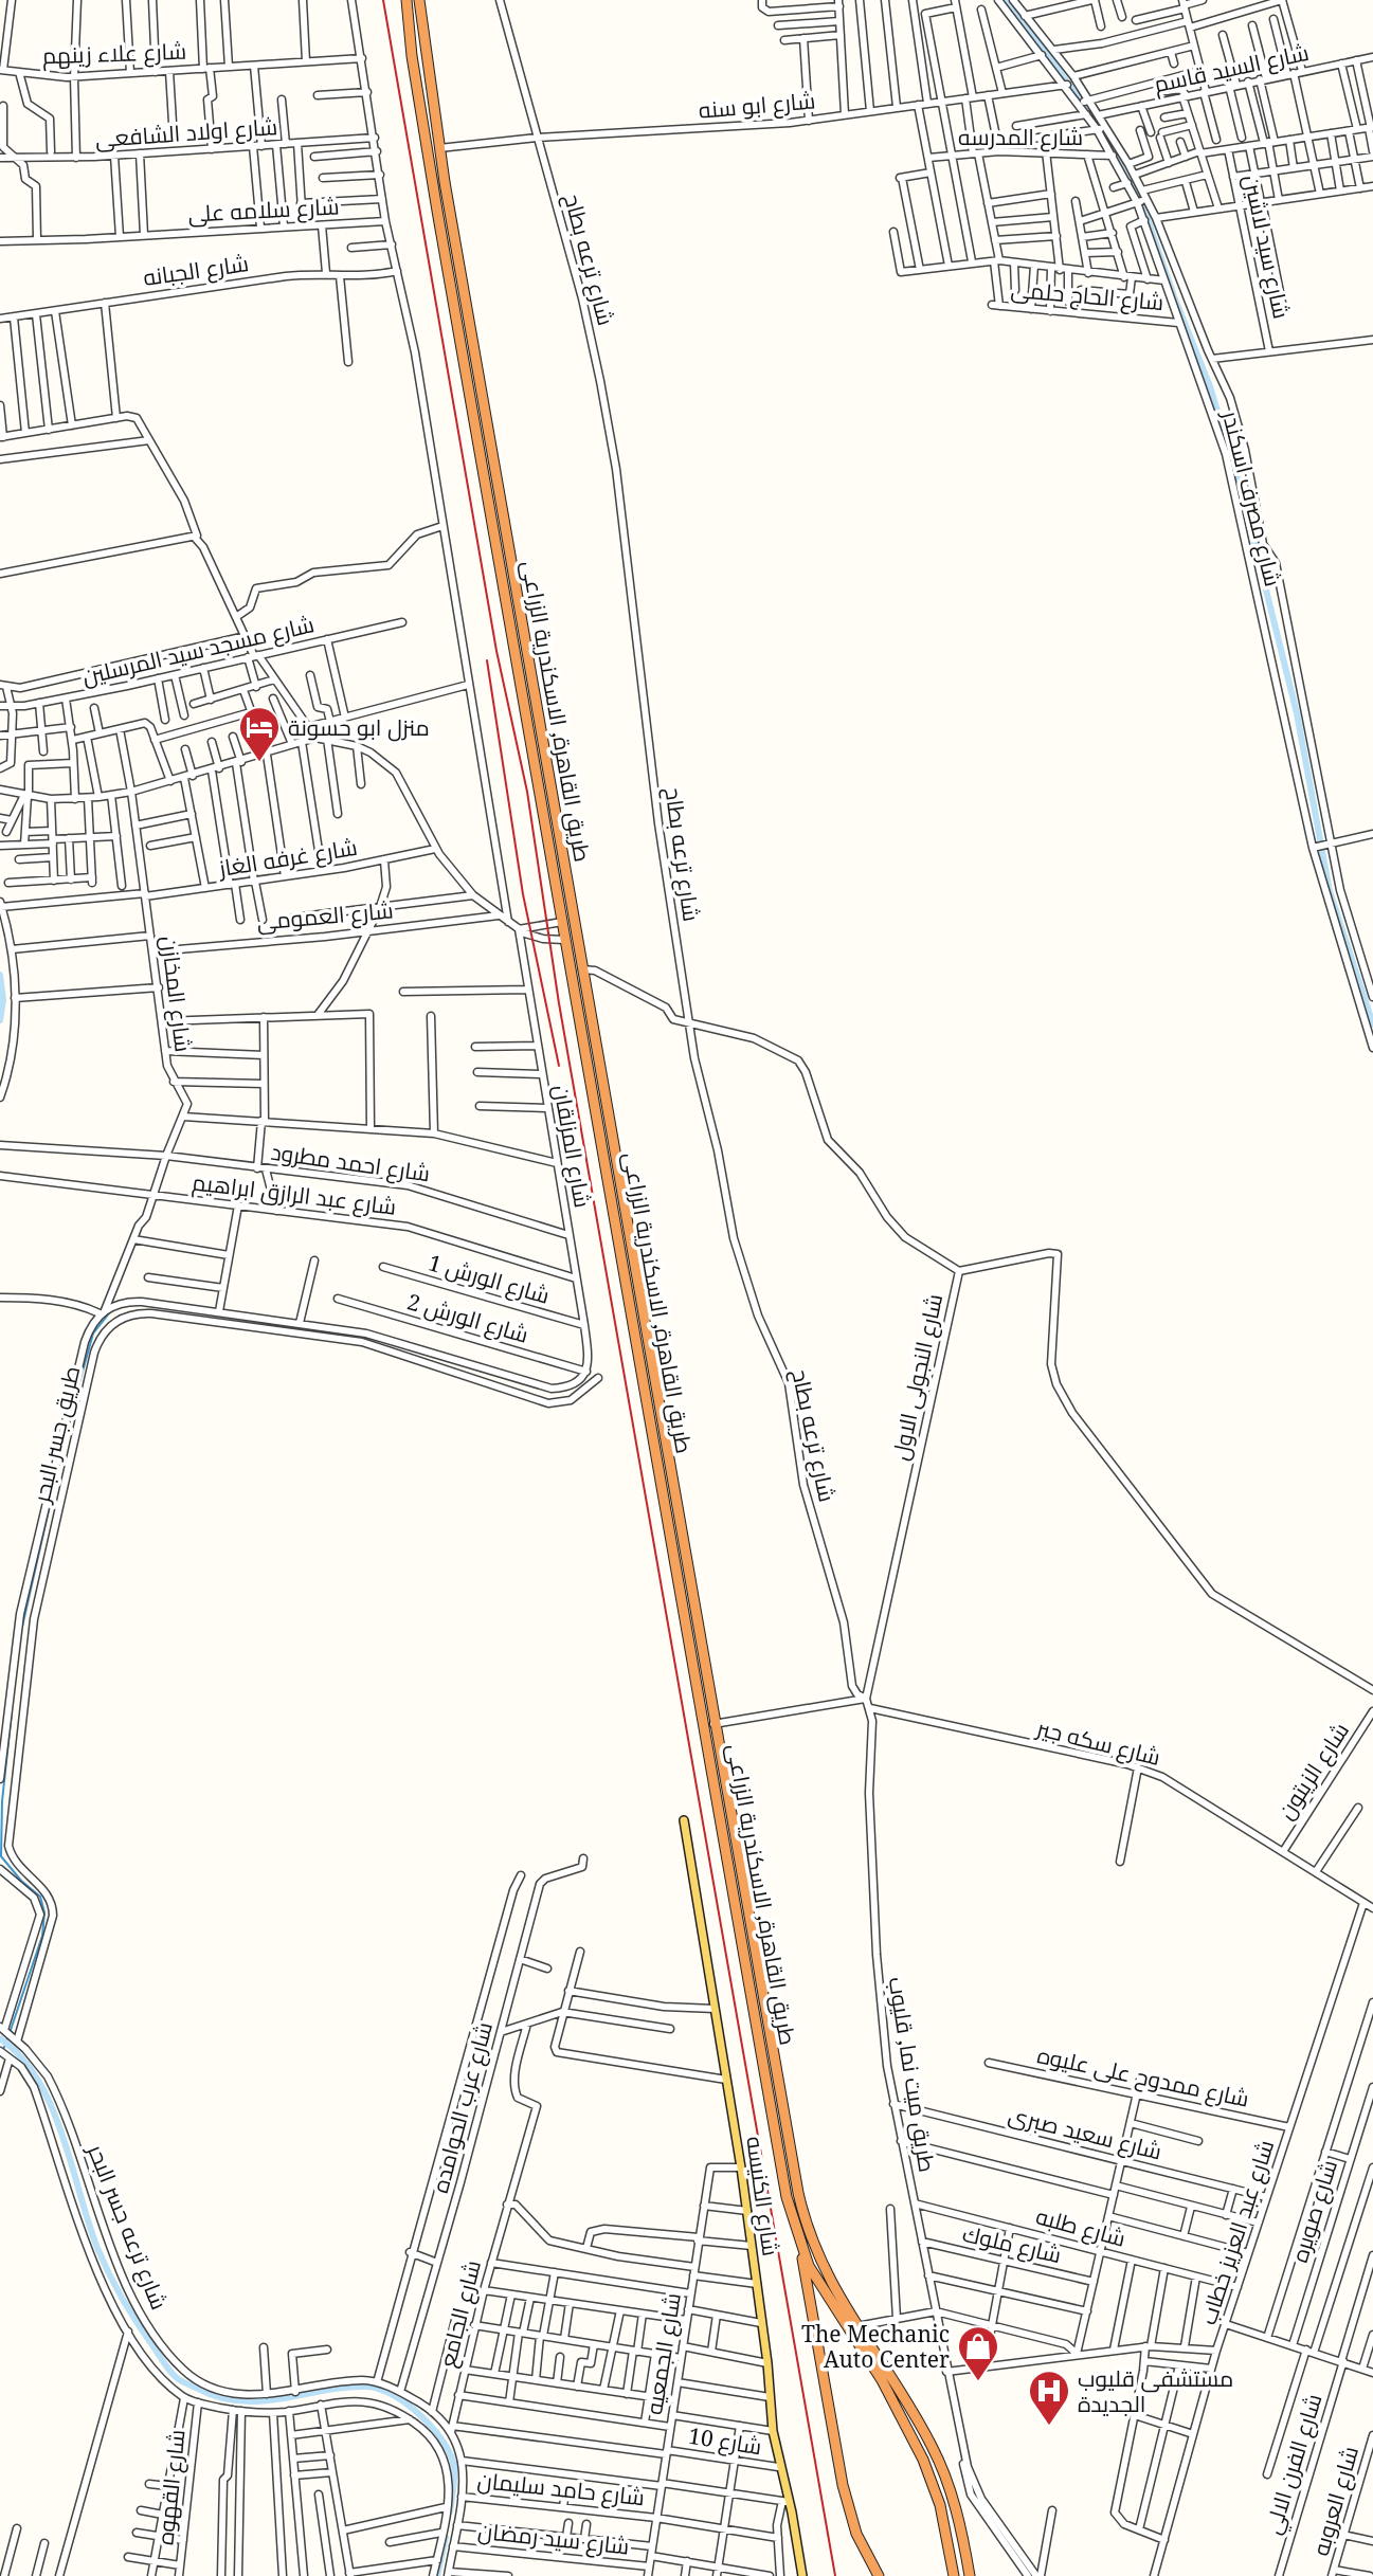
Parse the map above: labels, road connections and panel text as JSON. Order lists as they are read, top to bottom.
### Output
{
  "streets": {
    "highway": ["طريق القاهرة, الاسكندرية الزراعى"],
    "main road": ["شارع الكنيسه"],
    "street": [
      "شارع علاء زينهم",
      "شارع السيد قاسم",
      "شارع ابو سنه",
      "شارع اولاد الشافعى",
      "شارع المدرسه",
      "شارع سلامه على",
      "شارع سيد لاشين",
      "شارع ترعه بطاح",
      "شارع الجبانه",
      "شارع الحاج حلمى",
      "شارع مصرف اسكندر",
      "شارع مسجد سيد المرسلين",
      "شارع غرفه الغاز",
      "شارع العمومى",
      "شارع المخازن",
      "شارع المزلقان",
      "شارع احمد مطرود",
      "شارع عبد الرازق ابراهيم",
      "شارع الورش 1",
      "شارع الورش 2",
      "شارع النجولى الاول",
      "طريق جسر البحر",
      "شارع سكه جير",
      "شارع الزيتون",
      "طريق ميت نما, قليوب",
      "شارع ممدوح على عليوه",
      "شارع عرب الحوامده",
      "شارع سعيد صبرى",
      "شارع صويره",
      "شارع ترعه جسر البحر",
      "شارع طلبه",
      "شارع عبد العزيز خطاب",
      "شارع ملوك",
      "شارع الجامع",
      "شارع الجمعيه",
      "شارع 10",
      "شارع الفرن الالي",
      "شارع القهوه",
      "شارع حامد سليمان",
      "شارع العروبه",
      "شارع سيد رمضان"
    ]
  },
  "crossings": [
    ["شارع السيد قاسم", "شارع مصرف اسكندر"],
    ["شارع ابو سنه", "شارع ترعه بطاح"],
    ["شارع ابو سنه", "شارع مصرف اسكندر"],
    ["شارع ابو سنه", "طريق القاهرة, الاسكندرية الزراعى"],
    ["شارع المدرسه", "شارع مصرف اسكندر"],
    ["شارع ترعه بطاح", "شارع النجولى الاول"],
    ["شارع ترعه بطاح", "طريق ميت نما, قليوب"],
    ["شارع الحاج حلمى", "شارع مصرف اسكندر"],
    ["طريق القاهرة, الاسكندرية الزراعى", "شارع النجولى الاول"],
    ["شارع غرفه الغاز", "شارع المخازن"],
    ["شارع العمومى", "شارع المخازن"],
    ["شارع المزلقان", "شارع احمد مطرود"],
    ["شارع المزلقان", "شارع عبد الرازق ابراهيم"],
    ["شارع المزلقان", "شارع الورش 1"],
    ["شارع المزلقان", "شارع الورش 2"],
    ["شارع النجولى الاول", "طريق ميت نما, قليوب"],
    ["طريق جسر البحر", "شارع ترعه جسر البحر"],
    ["شارع سكه جير", "شارع الزيتون"],
    ["شارع سكه جير", "طريق ميت نما, قليوب"],
    ["شارع سكه جير", "شارع عبد العزيز خطاب"],
    ["طريق ميت نما, قليوب", "شارع سعيد صبرى"],
    ["طريق ميت نما, قليوب", "شارع طلبه"],
    ["طريق ميت نما, قليوب", "شارع ملوك"],
    ["شارع ممدوح على عليوه", "شارع عبد العزيز خطاب"],
    ["شارع عرب الحوامده", "شارع ترعه جسر البحر"],
    ["شارع سعيد صبرى", "شارع عبد العزيز خطاب"],
    ["شارع الكنيسه", "شارع الجمعيه"],
    ["شارع الكنيسه", "شارع 10"],
    ["شارع ترعه جسر البحر", "شارع الجامع"],
    ["شارع ترعه جسر البحر", "شارع 10"],
    ["شارع ترعه جسر البحر", "شارع القهوه"],
    ["شارع ترعه جسر البحر", "شارع حامد سليمان"],
    ["شارع ترعه جسر البحر", "شارع سيد رمضان"],
    ["شارع طلبه", "شارع عبد العزيز خطاب"],
    ["شارع الجامع", "شارع 10"],
    ["شارع الجمعيه", "شارع 10"],
    ["شارع الجمعيه", "شارع حامد سليمان"],
    ["شارع الجمعيه", "شارع سيد رمضان"]
  ],
  "places": {
    "hotel": ["منزل ابو حسونة"],
    "shop": ["The Mechanic Auto Center"],
    "hospital": ["مستشفى قليوب الجديدة"]
  }
}
